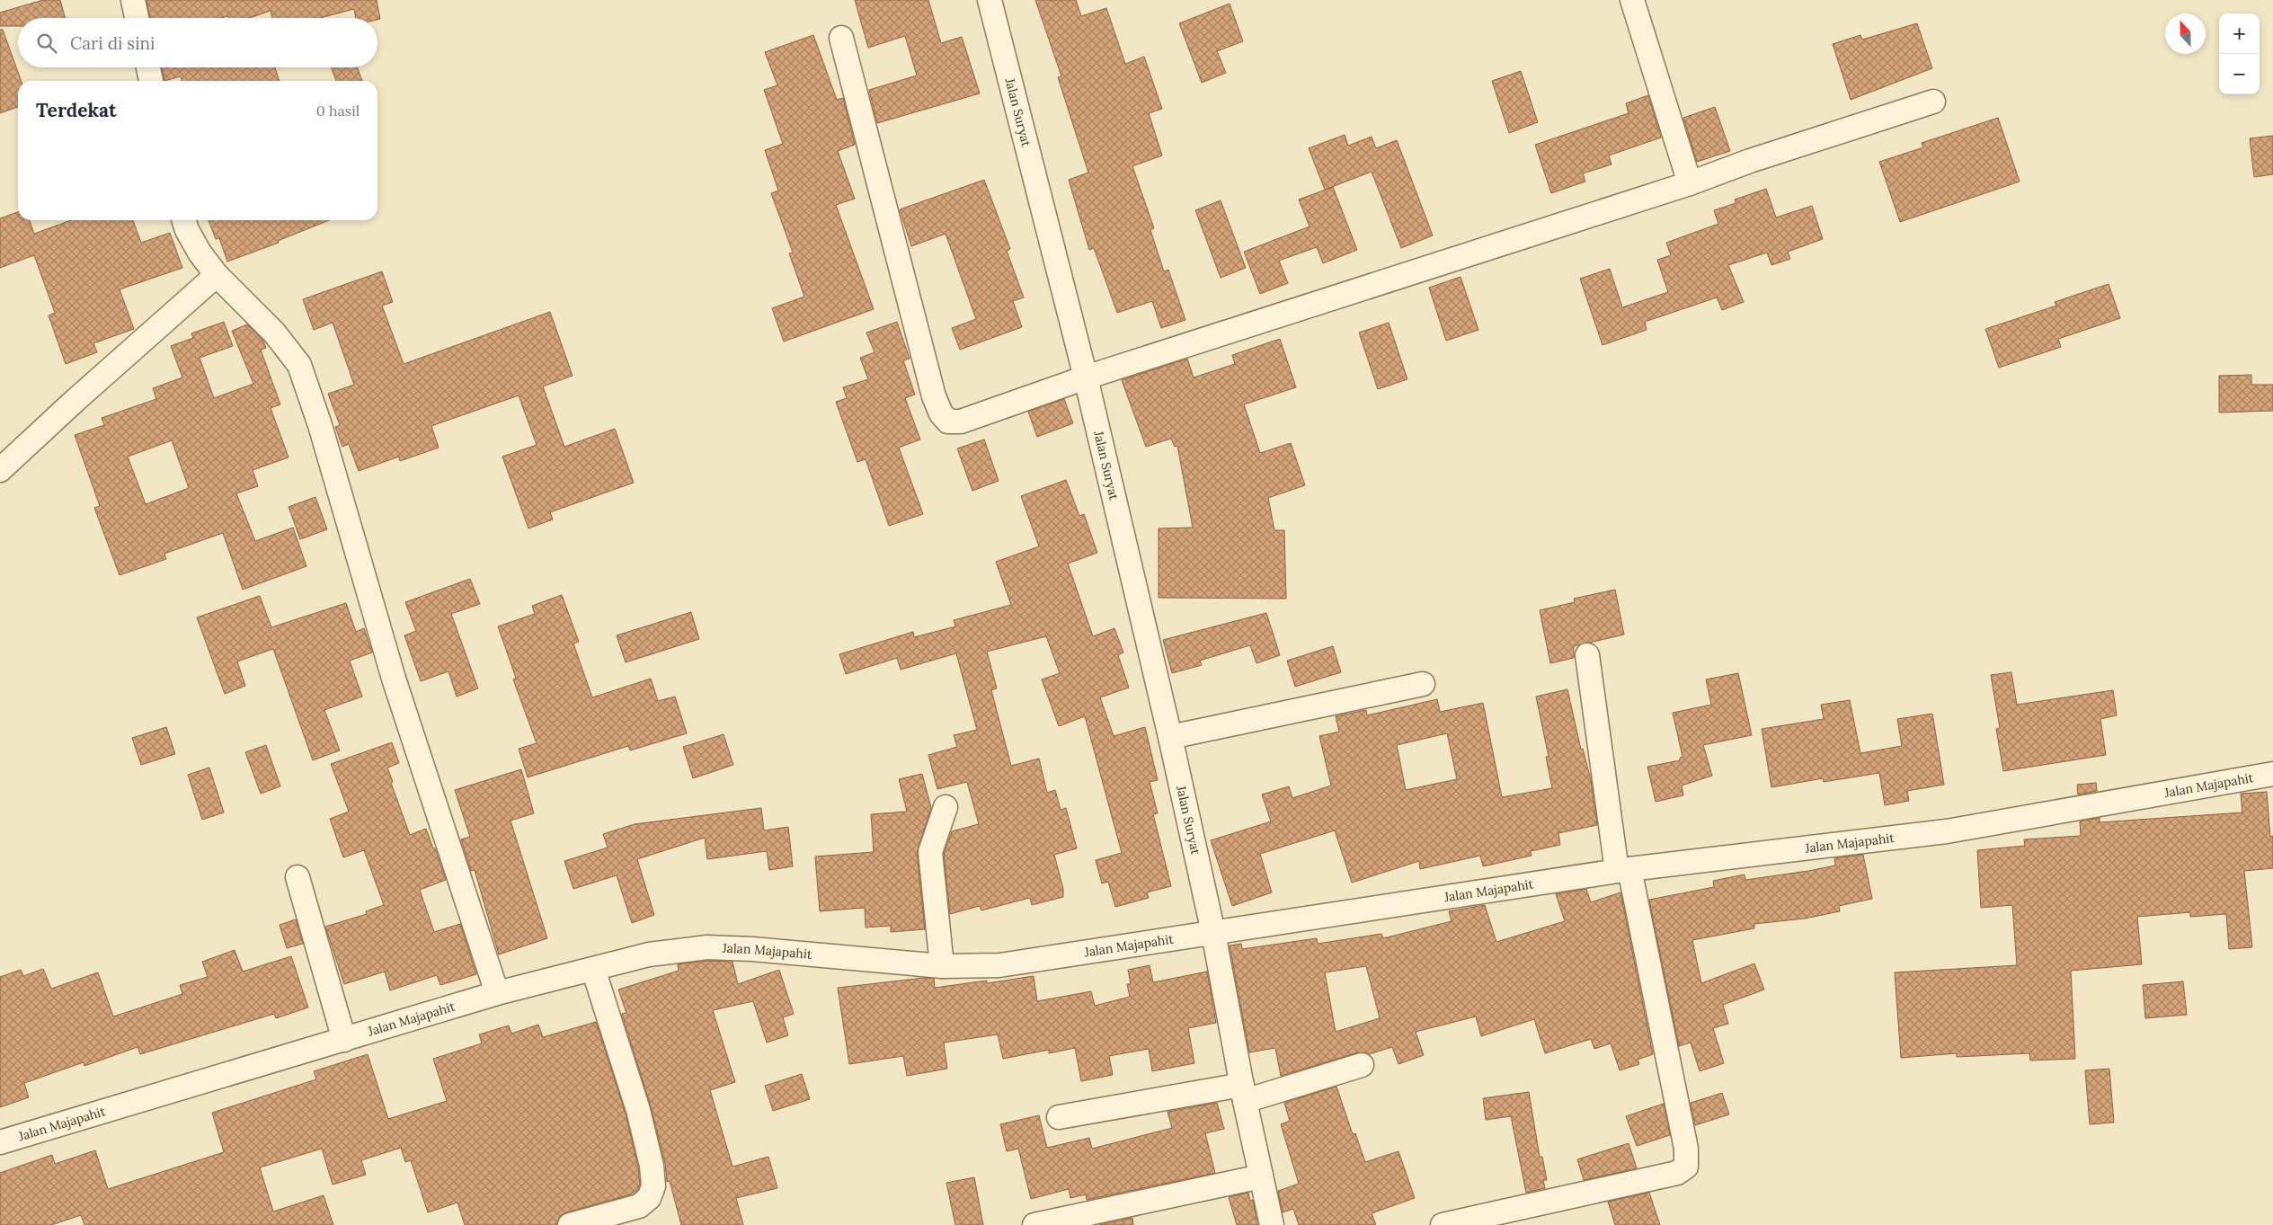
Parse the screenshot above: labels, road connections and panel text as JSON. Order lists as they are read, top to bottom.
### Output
{
  "streets": {
    "street": ["Jalan Suryat", "Jalan Majapahit"]
  },
  "crossings": [
    ["Jalan Suryat", "Jalan Majapahit"]
  ],
  "north": "top",
  "page": {
    "map_buttons": ["+", "−"],
    "search": "Cari di sini",
    "heading": ["Terdekat", "0 hasil"]
  }
}
